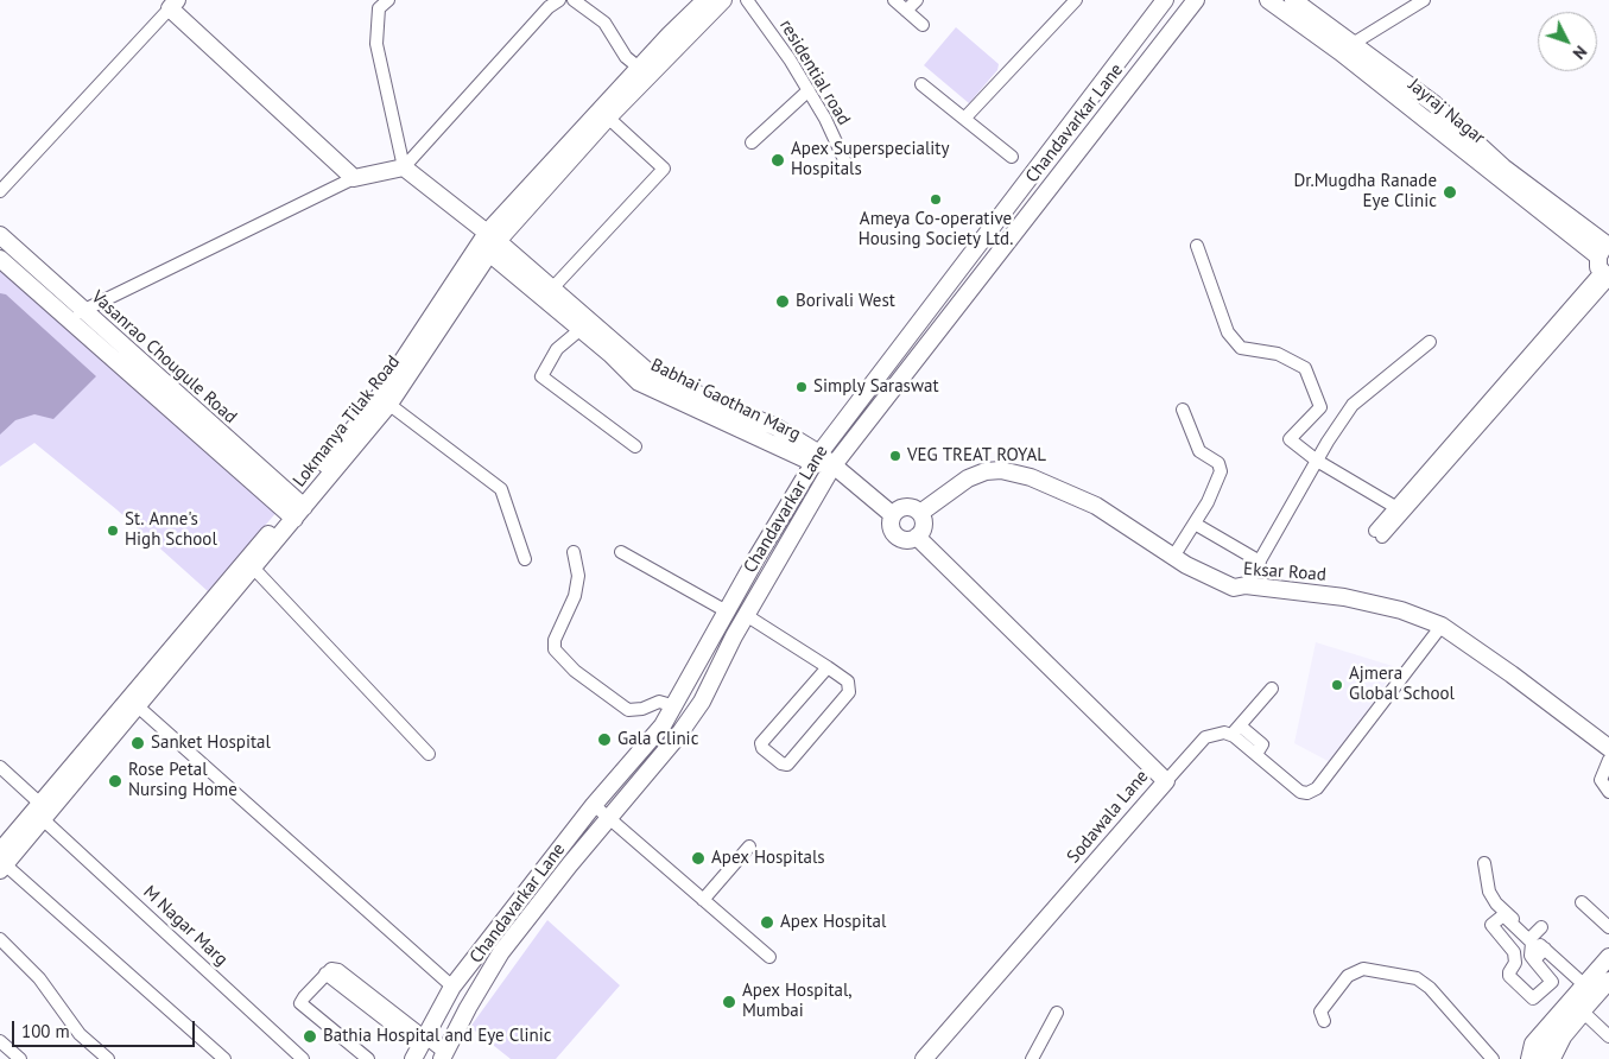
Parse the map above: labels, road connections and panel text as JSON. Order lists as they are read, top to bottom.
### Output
{
  "streets": {
    "street": [
      "residential road",
      "Jayraj Nagar",
      "Chandavarkar Lane",
      "Vasanrao Chougule Road",
      "Babhai Gaothan Marg",
      "Lokmanya Tilak Road",
      "Eksar Road",
      "Sodawala Lane",
      "M Nagar Marg"
    ]
  },
  "crossings": [
    ["Chandavarkar Lane", "Babhai Gaothan Marg"],
    ["Vasanrao Chougule Road", "Lokmanya Tilak Road"],
    ["Babhai Gaothan Marg", "Lokmanya Tilak Road"],
    ["Lokmanya Tilak Road", "M Nagar Marg"],
    ["Eksar Road", "Sodawala Lane"]
  ],
  "places": [
    "Apex Superspeciality Hospitals",
    "Dr.Mugdha Ranade Eye Clinic",
    "Ameya Co-operative Housing Society Ltd.",
    "Borivali West",
    "Simply Saraswat",
    "VEG TREAT ROYAL",
    "St. Anne's High School",
    "Ajmera Global School",
    "Gala Clinic",
    "Sanket Hospital",
    "Rose Petal Nursing Home",
    "Apex Hospitals",
    "Apex Hospital",
    "Apex Hospital, Mumbai",
    "Bathia Hospital and Eye Clinic"
  ],
  "scale_bar": "100 m",
  "north": "bottom right"
}
